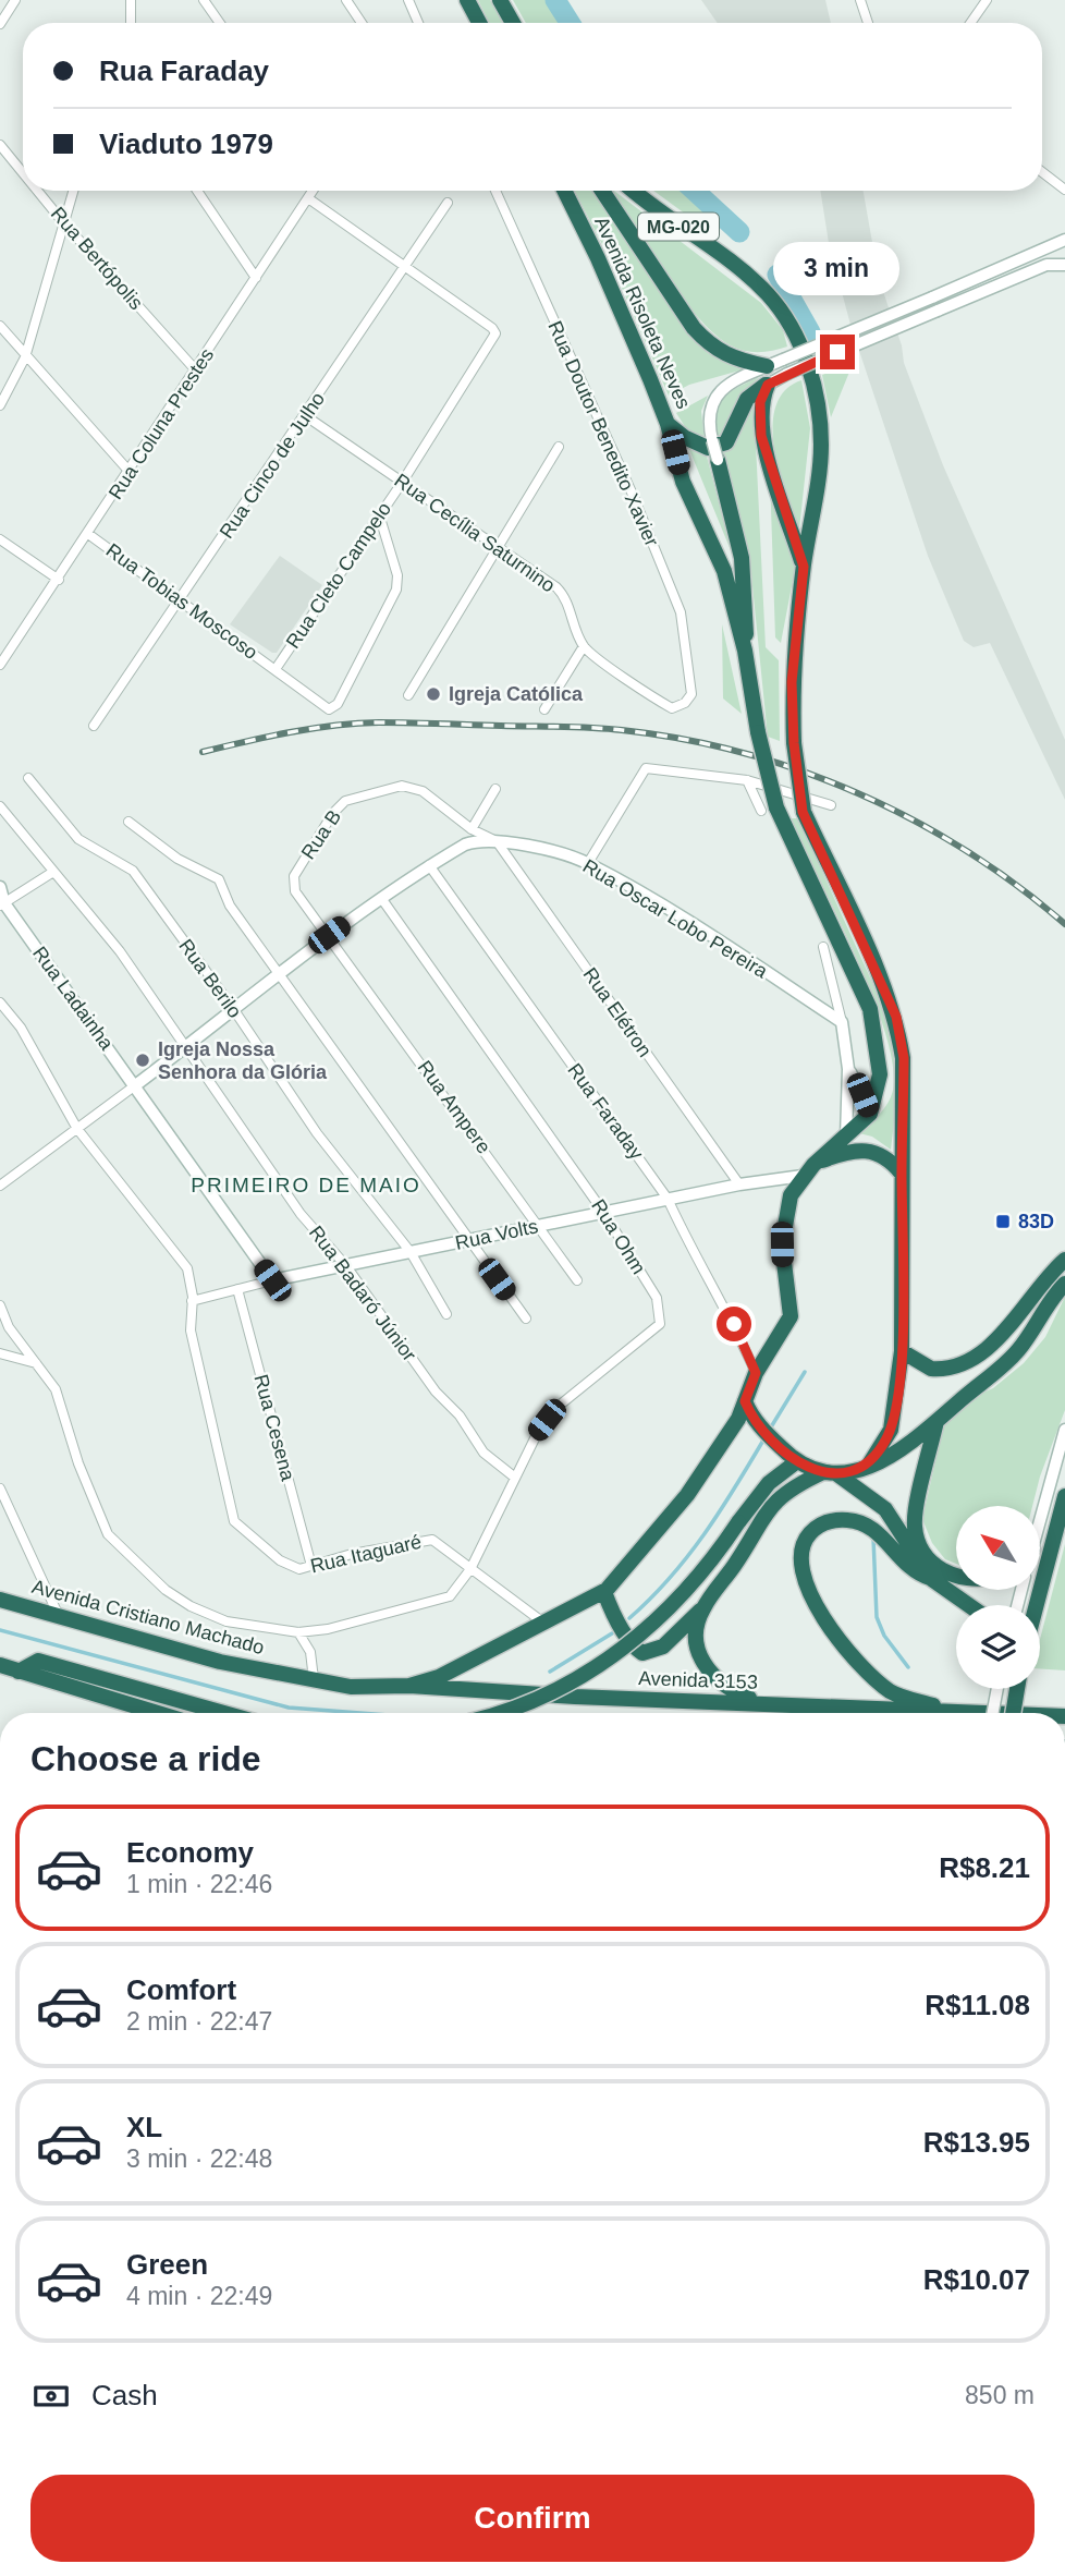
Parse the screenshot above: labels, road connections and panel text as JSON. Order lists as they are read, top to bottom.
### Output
{
  "streets": {
    "highway": [
      "MG-020",
      "Avenida Risoleta Neves",
      "Avenida Cristiano Machado",
      "Avenida 3153"
    ],
    "street": [
      "Rua Bertópolis",
      "Rua Coluna Prestes",
      "Rua Doutor Benedito Xavier",
      "Rua Cinco de Julho",
      "Rua Cecília Saturnino",
      "Rua Cleto Campelo",
      "Rua Tobias Moscoso",
      "Rua B",
      "Rua Oscar Lobo Pereira",
      "Rua Berilo",
      "Rua Ladainha",
      "Rua Elétron",
      "Rua Ampere",
      "Rua Faraday",
      "Rua Volts",
      "Rua Ohm",
      "Rua Badaró Júnior",
      "Rua Cesena",
      "Rua Itaguaré"
    ]
  },
  "crossings": [
    ["Rua Bertópolis", "Rua Coluna Prestes"],
    ["Rua Coluna Prestes", "Rua Tobias Moscoso"],
    ["Rua Doutor Benedito Xavier", "Rua Cecília Saturnino"],
    ["Rua Cinco de Julho", "Rua Cecília Saturnino"],
    ["Rua Cinco de Julho", "Rua Cleto Campelo"],
    ["Rua Cinco de Julho", "Rua Tobias Moscoso"],
    ["Rua Cecília Saturnino", "Rua Cleto Campelo"],
    ["Rua Cleto Campelo", "Rua Tobias Moscoso"],
    ["Rua B", "Rua Oscar Lobo Pereira"],
    ["Rua B", "Rua Ampere"],
    ["Rua Oscar Lobo Pereira", "Rua Elétron"],
    ["Rua Berilo", "Rua Volts"],
    ["Rua Ladainha", "Rua Volts"],
    ["Rua Elétron", "Rua Volts"],
    ["Rua Ampere", "Rua Volts"],
    ["Rua Faraday", "Rua Volts"],
    ["Rua Volts", "Rua Ohm"],
    ["Rua Volts", "Rua Badaró Júnior"],
    ["Rua Volts", "Rua Cesena"],
    ["Rua Volts", "Rua Itaguaré"],
    ["Rua Ohm", "Rua Badaró Júnior"],
    ["Rua Ohm", "Rua Itaguaré"],
    ["Rua Cesena", "Rua Itaguaré"],
    ["Avenida Cristiano Machado", "Avenida 3153"]
  ],
  "districts": ["PRIMEIRO DE MAIO"],
  "places": {
    "other": ["Igreja Católica", "Igreja Nossa Senhora da Glória"],
    "transit": ["83D"]
  },
  "north": "top left",
  "page": {
    "banner": ["Rua Faraday", "Viaduto 1979"],
    "bubble": "3 min",
    "heading": "Choose a ride",
    "list": [
      {
        "name": "Economy",
        "note": "1 min · 22:46",
        "value": "R$8.21"
      },
      {
        "name": "Comfort",
        "note": "2 min · 22:47",
        "value": "R$11.08"
      },
      {
        "name": "XL",
        "note": "3 min · 22:48",
        "value": "R$13.95"
      },
      {
        "name": "Green",
        "note": "4 min · 22:49",
        "value": "R$10.07"
      }
    ],
    "pay": ["Cash", "850 m"],
    "buttons": "Confirm"
  }
}
